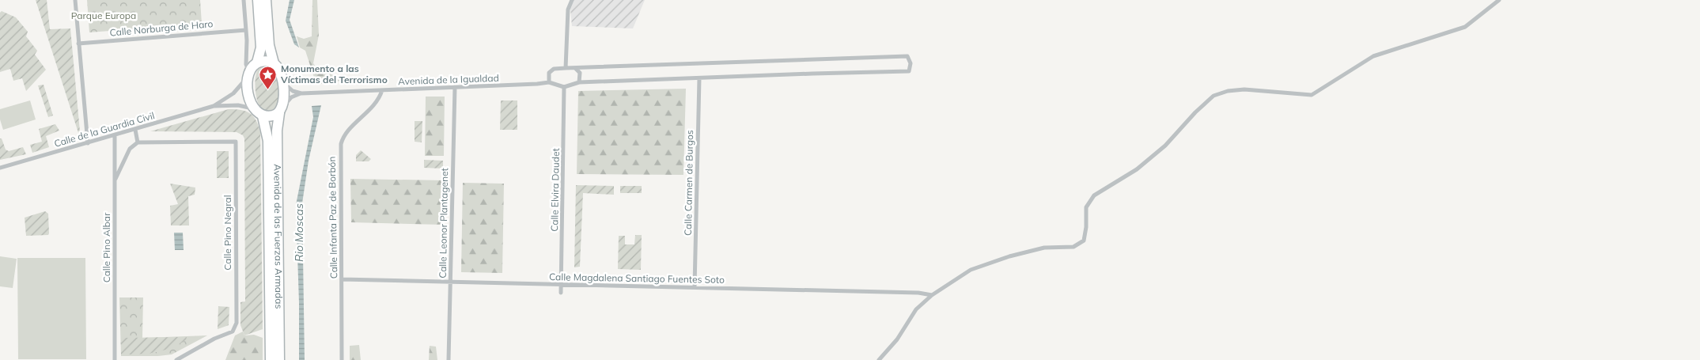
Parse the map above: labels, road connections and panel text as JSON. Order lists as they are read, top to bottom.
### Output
{
  "streets": {
    "main road": ["Avenida de las Fuerzas Armadas"],
    "street": [
      "Calle Norburga de Haro",
      "Avenida de la Igualdad",
      "Calle de la Guardia Civil",
      "Calle Carmen de Burgos",
      "Calle Elvira Daudet",
      "Calle Infanta Paz de Borbón",
      "Calle Leonor Plantagenet",
      "Calle Pino Negral",
      "Calle Pino Albar",
      "Calle Magdalena Santiago Fuentes Soto"
    ]
  },
  "crossings": [
    ["Avenida de la Igualdad", "Calle Infanta Paz de Borbón"],
    ["Avenida de la Igualdad", "Calle Leonor Plantagenet"],
    ["Calle de la Guardia Civil", "Avenida de las Fuerzas Armadas"],
    ["Calle de la Guardia Civil", "Calle Pino Albar"],
    ["Calle Carmen de Burgos", "Calle Magdalena Santiago Fuentes Soto"],
    ["Calle Elvira Daudet", "Calle Magdalena Santiago Fuentes Soto"],
    ["Calle Infanta Paz de Borbón", "Calle Magdalena Santiago Fuentes Soto"],
    ["Calle Leonor Plantagenet", "Calle Magdalena Santiago Fuentes Soto"]
  ],
  "water": ["Rio Moscas"],
  "parks": ["Parque Europa"],
  "places": {
    "place": ["Monumento a las Víctimas del Terrorismo"]
  }
}
